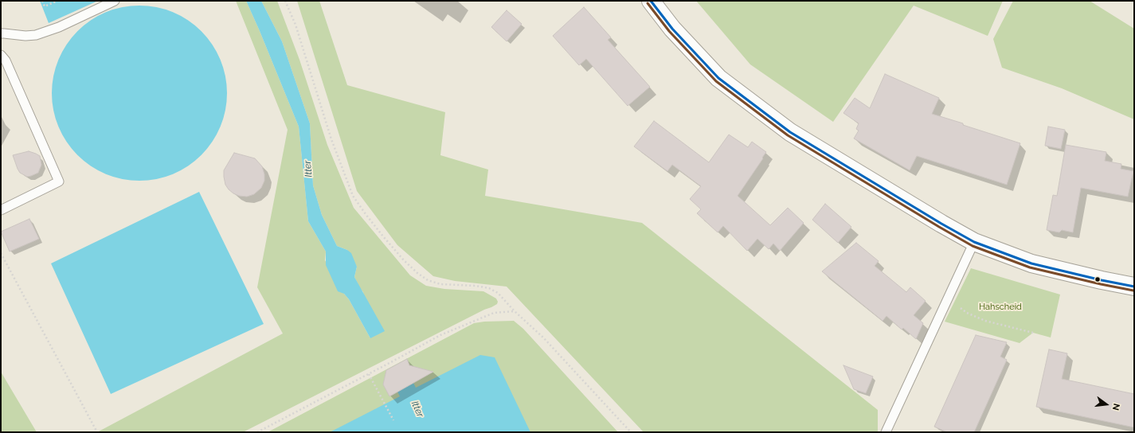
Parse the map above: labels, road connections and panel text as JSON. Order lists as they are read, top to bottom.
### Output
{
  "water": ["Itter"],
  "parks": ["Hahscheid"],
  "north": "right"
}
